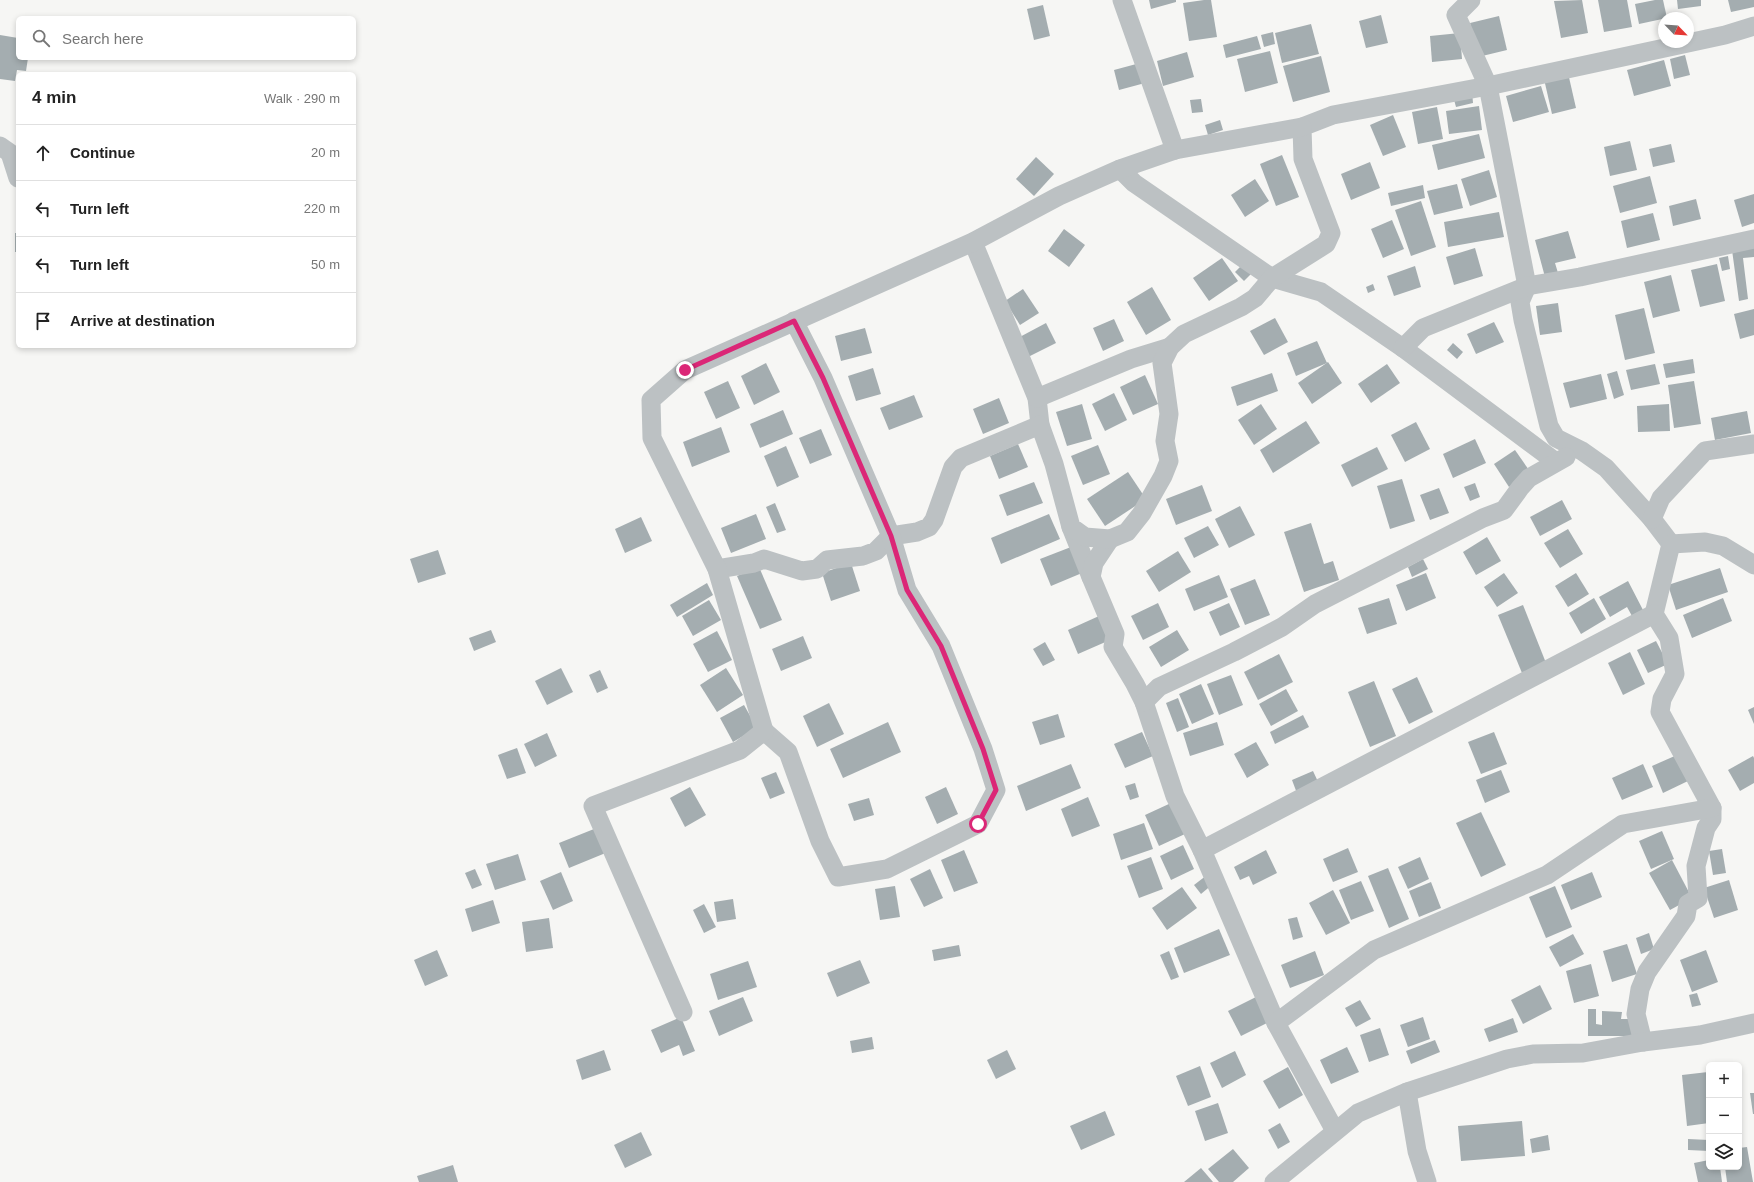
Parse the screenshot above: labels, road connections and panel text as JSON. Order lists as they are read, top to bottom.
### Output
{
  "north": "bottom right",
  "page": {
    "search": "Search here",
    "heading": ["4 min", "Walk · 290 m"],
    "list": [
      ["Continue", "20 m"],
      ["Turn left", "220 m"],
      ["Turn left", "50 m"],
      "Arrive at destination"
    ],
    "map_buttons": ["+", "−"]
  }
}
